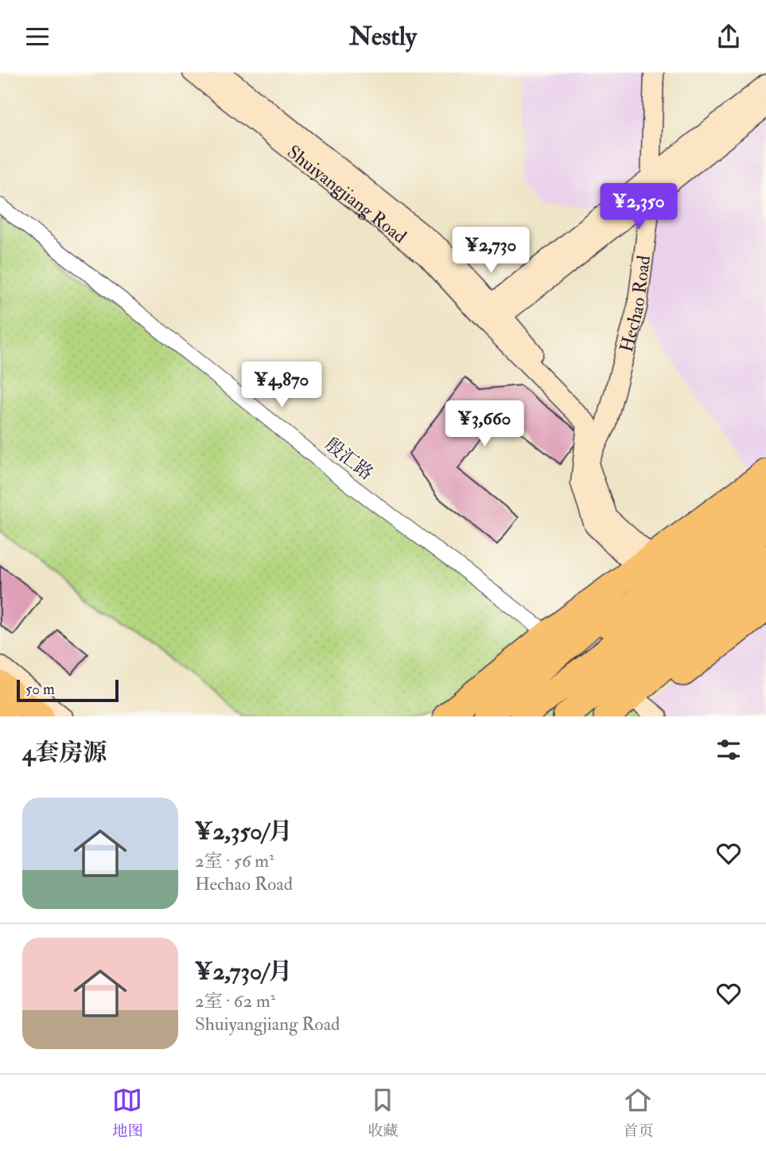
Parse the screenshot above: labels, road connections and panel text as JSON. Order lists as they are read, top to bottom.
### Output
{
  "streets": {
    "street": ["Shuiyangjiang Road", "Hechao Road", "殷汇路"]
  },
  "crossings": [
    ["Shuiyangjiang Road", "Hechao Road"]
  ],
  "scale_bar": "50 m",
  "page": {
    "header": "Nestly",
    "price": [
      "¥2,350",
      "¥2,730",
      "¥4,870",
      "¥3,660"
    ],
    "scale": "50 m",
    "heading": "4套房源",
    "list": [
      {
        "name": "¥2,350/月",
        "note": "2室 · 56 m² · Hechao Road"
      },
      {
        "name": "¥2,730/月",
        "note": "2室 · 62 m² · Shuiyangjiang Road"
      }
    ],
    "tabs": ["地图", "收藏", "首页"]
  }
}
